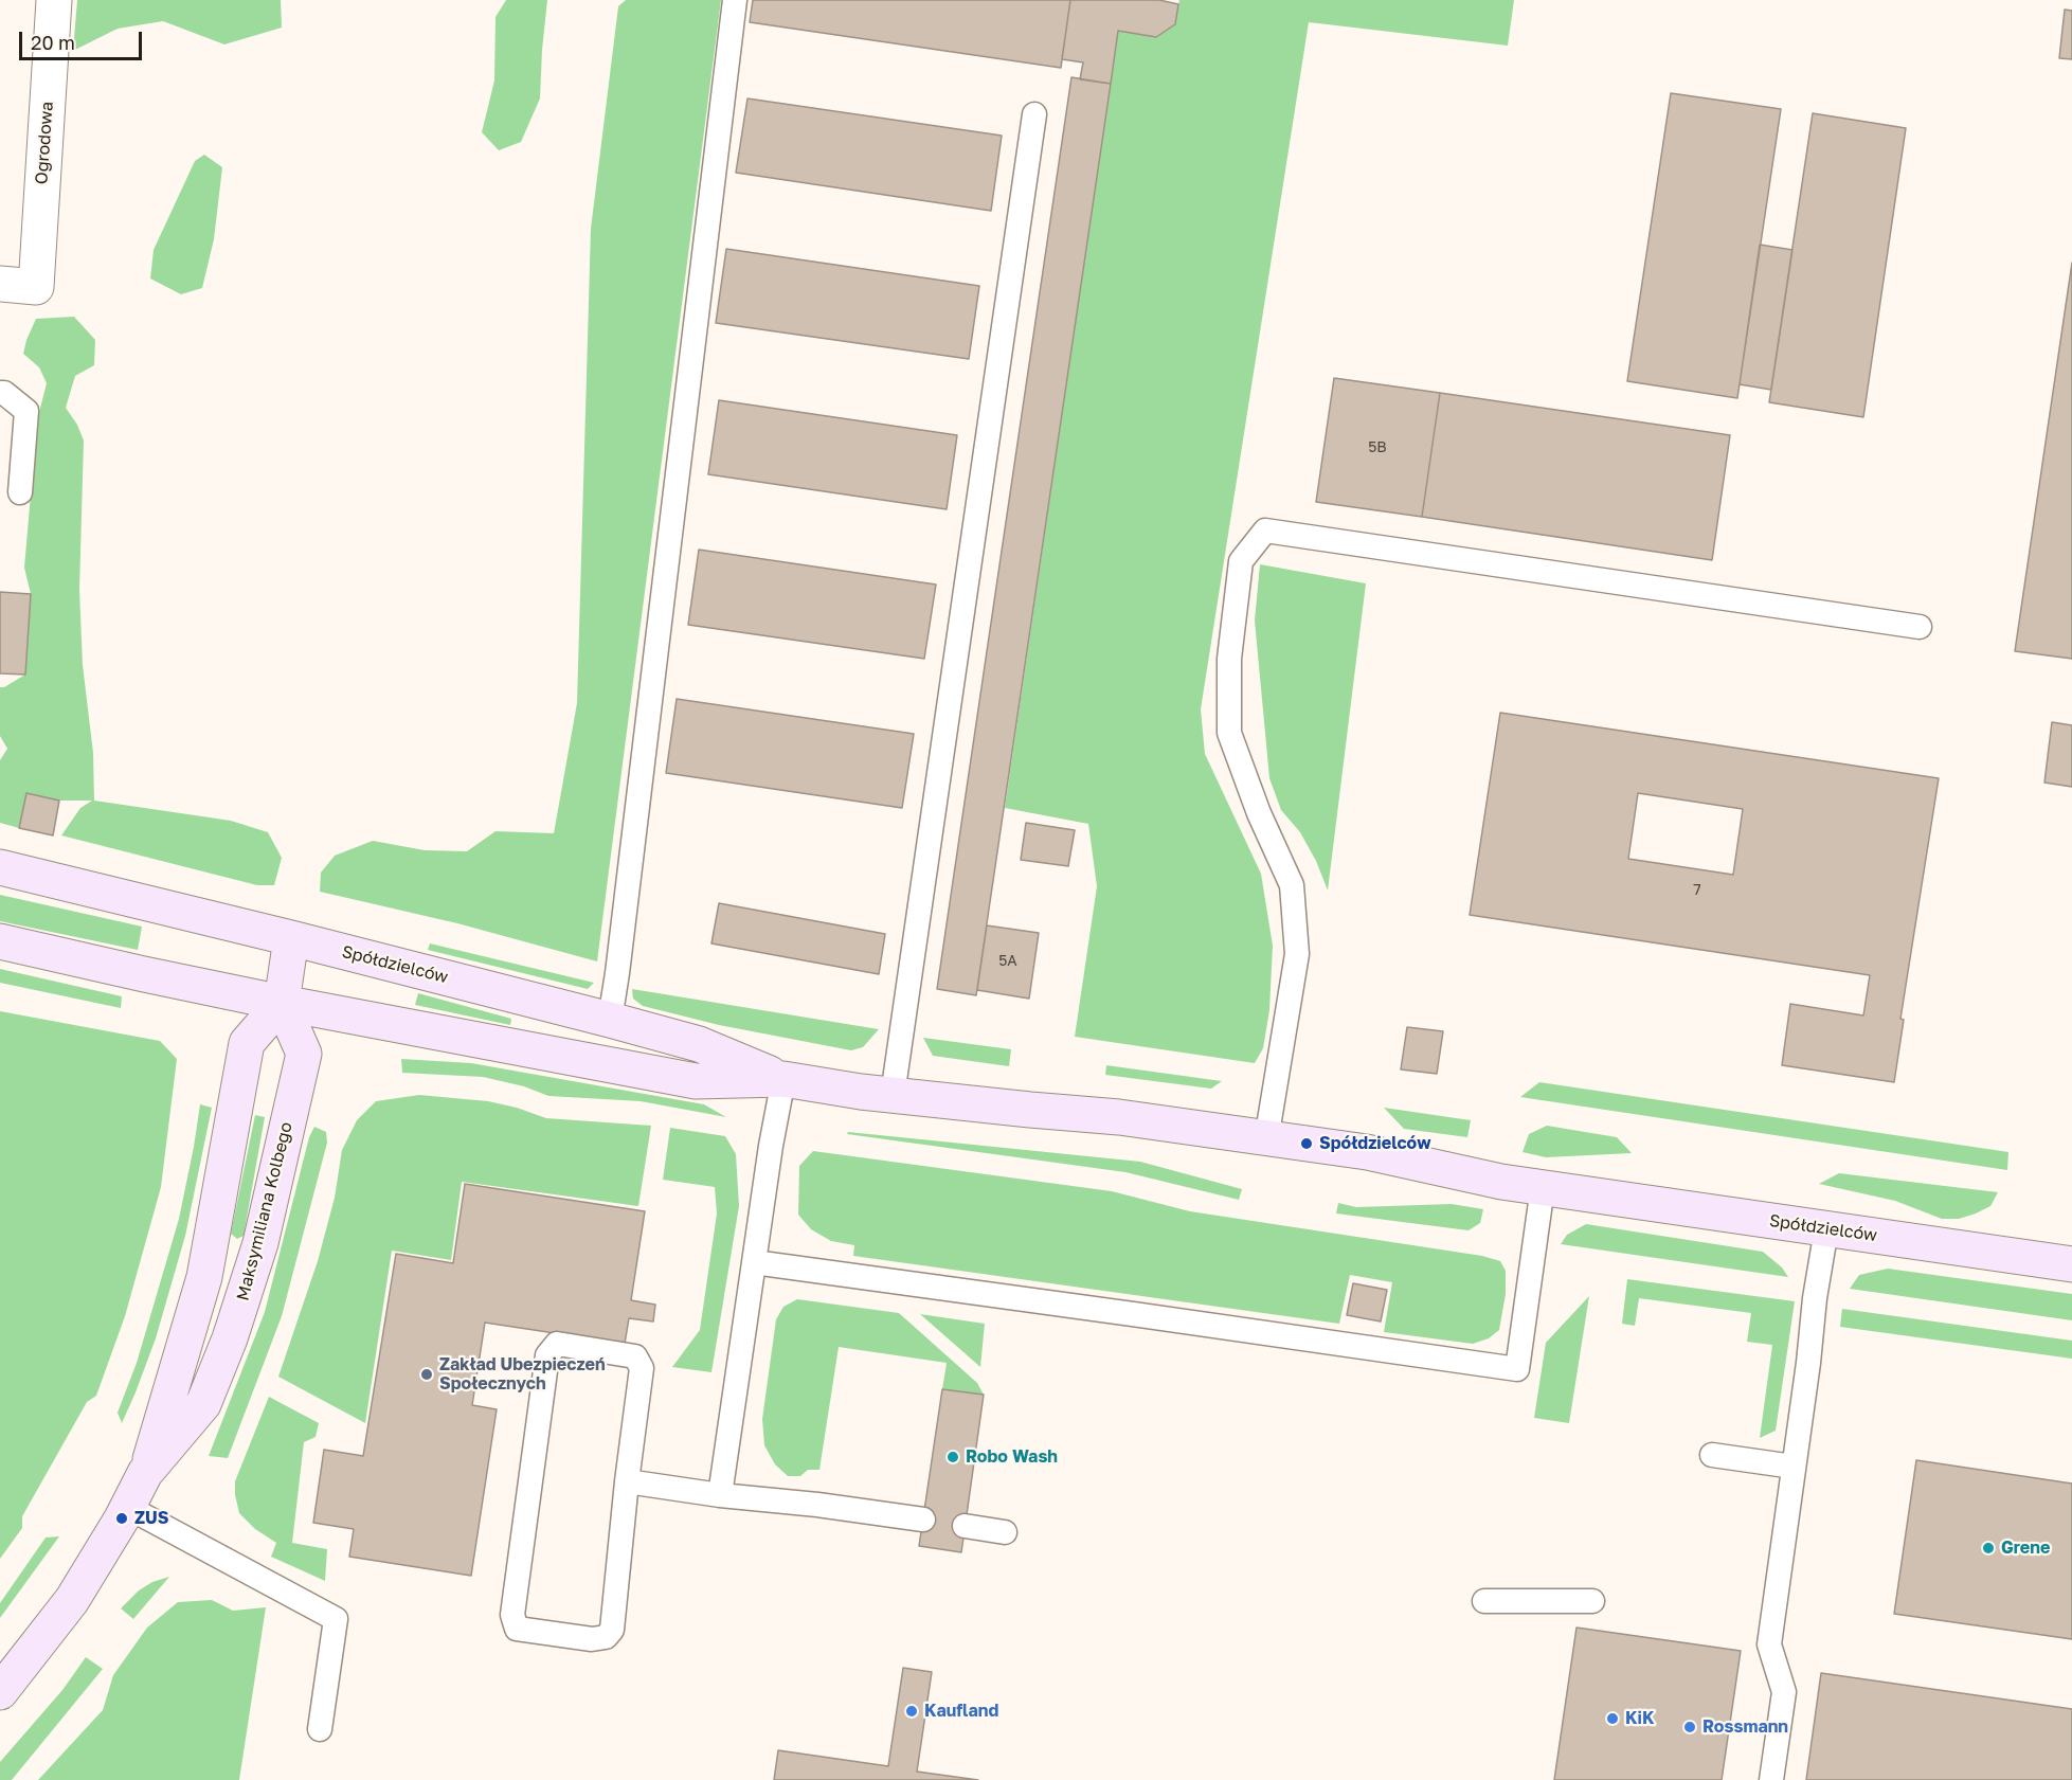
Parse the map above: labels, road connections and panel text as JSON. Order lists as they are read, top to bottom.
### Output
{
  "streets": {
    "street": ["Ogrodowa", "Spółdzielców", "Maksymiliana Kolbego"]
  },
  "crossings": [
    ["Spółdzielców", "Maksymiliana Kolbego"]
  ],
  "places": [
    "Spółdzielców",
    "Zakład Ubezpieczeń Społecznych",
    "Robo Wash",
    "ZUS",
    "Grene",
    "Kaufland",
    "KiK",
    "Rossmann"
  ],
  "house_numbers": ["5B", "7", "5A"],
  "scale_bar": "20 m"
}
